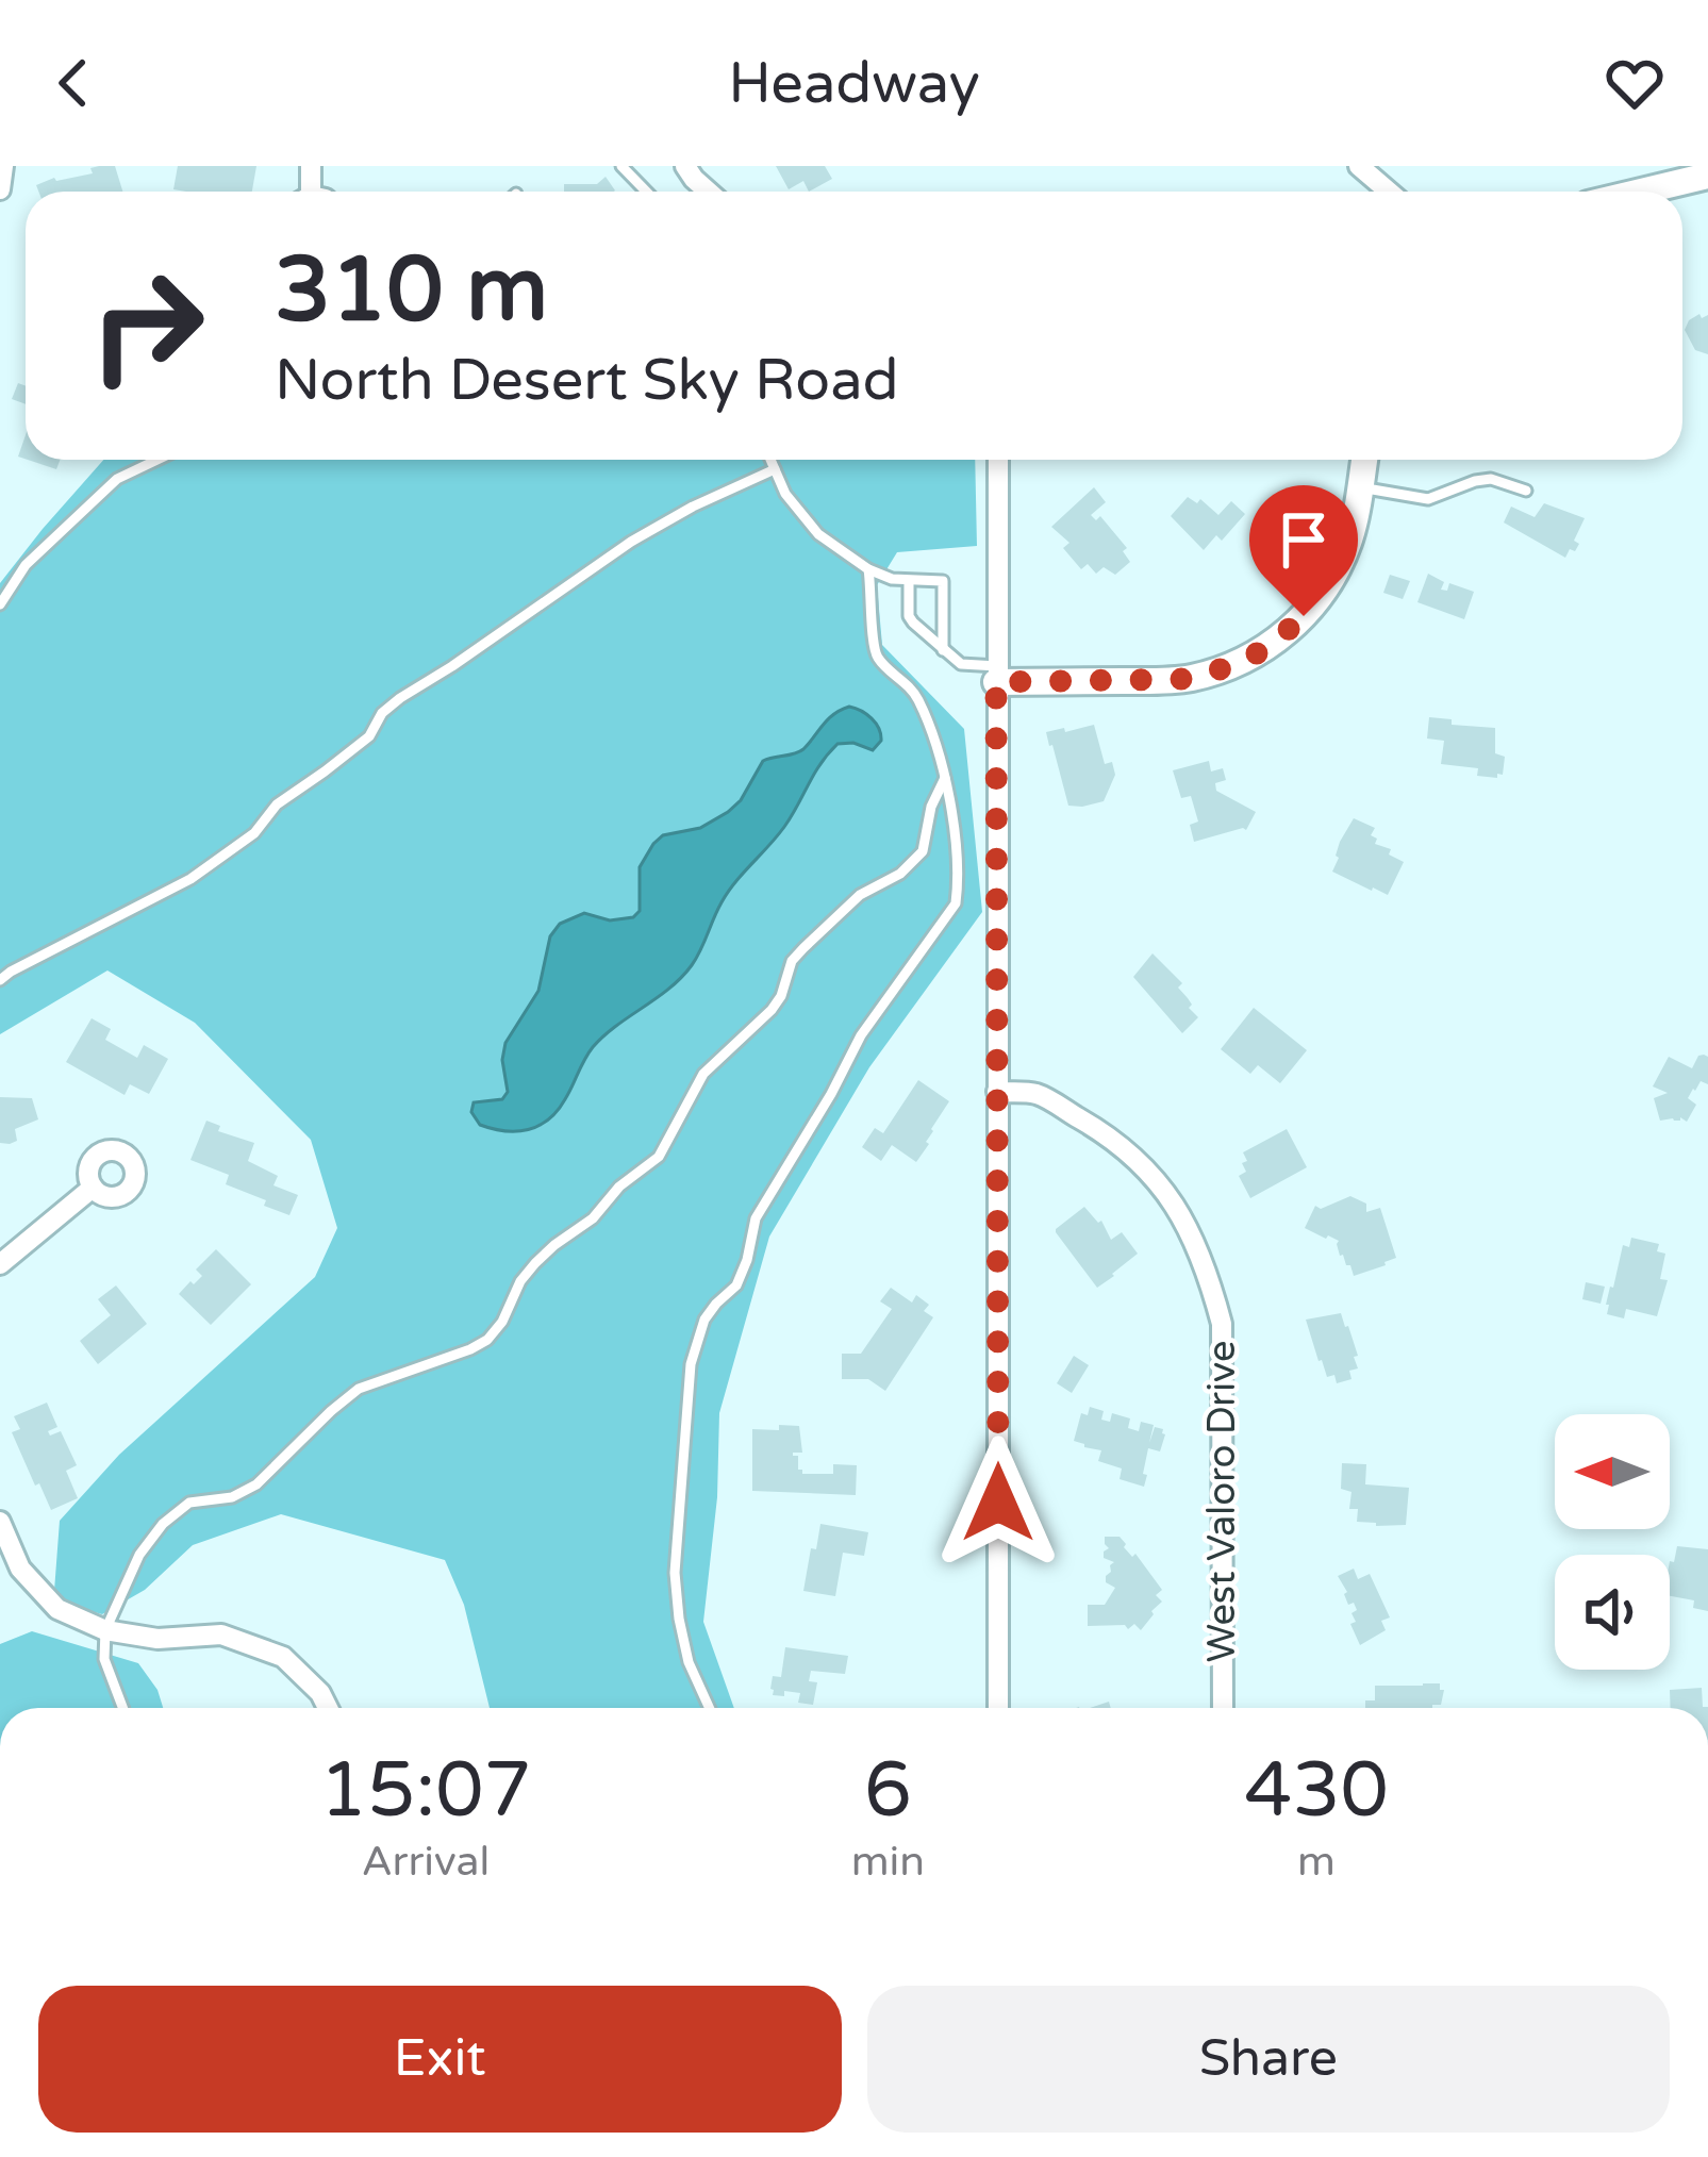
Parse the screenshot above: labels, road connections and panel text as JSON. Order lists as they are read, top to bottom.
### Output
{
  "streets": {
    "street": ["West Valoro Drive"]
  },
  "north": "left",
  "page": {
    "header": "Headway",
    "turn": ["310 m", "North Desert Sky Road"],
    "eta": [
      "15:07",
      "Arrival",
      "6",
      "min",
      "430",
      "m"
    ],
    "buttons": ["Exit", "Share"]
  }
}
